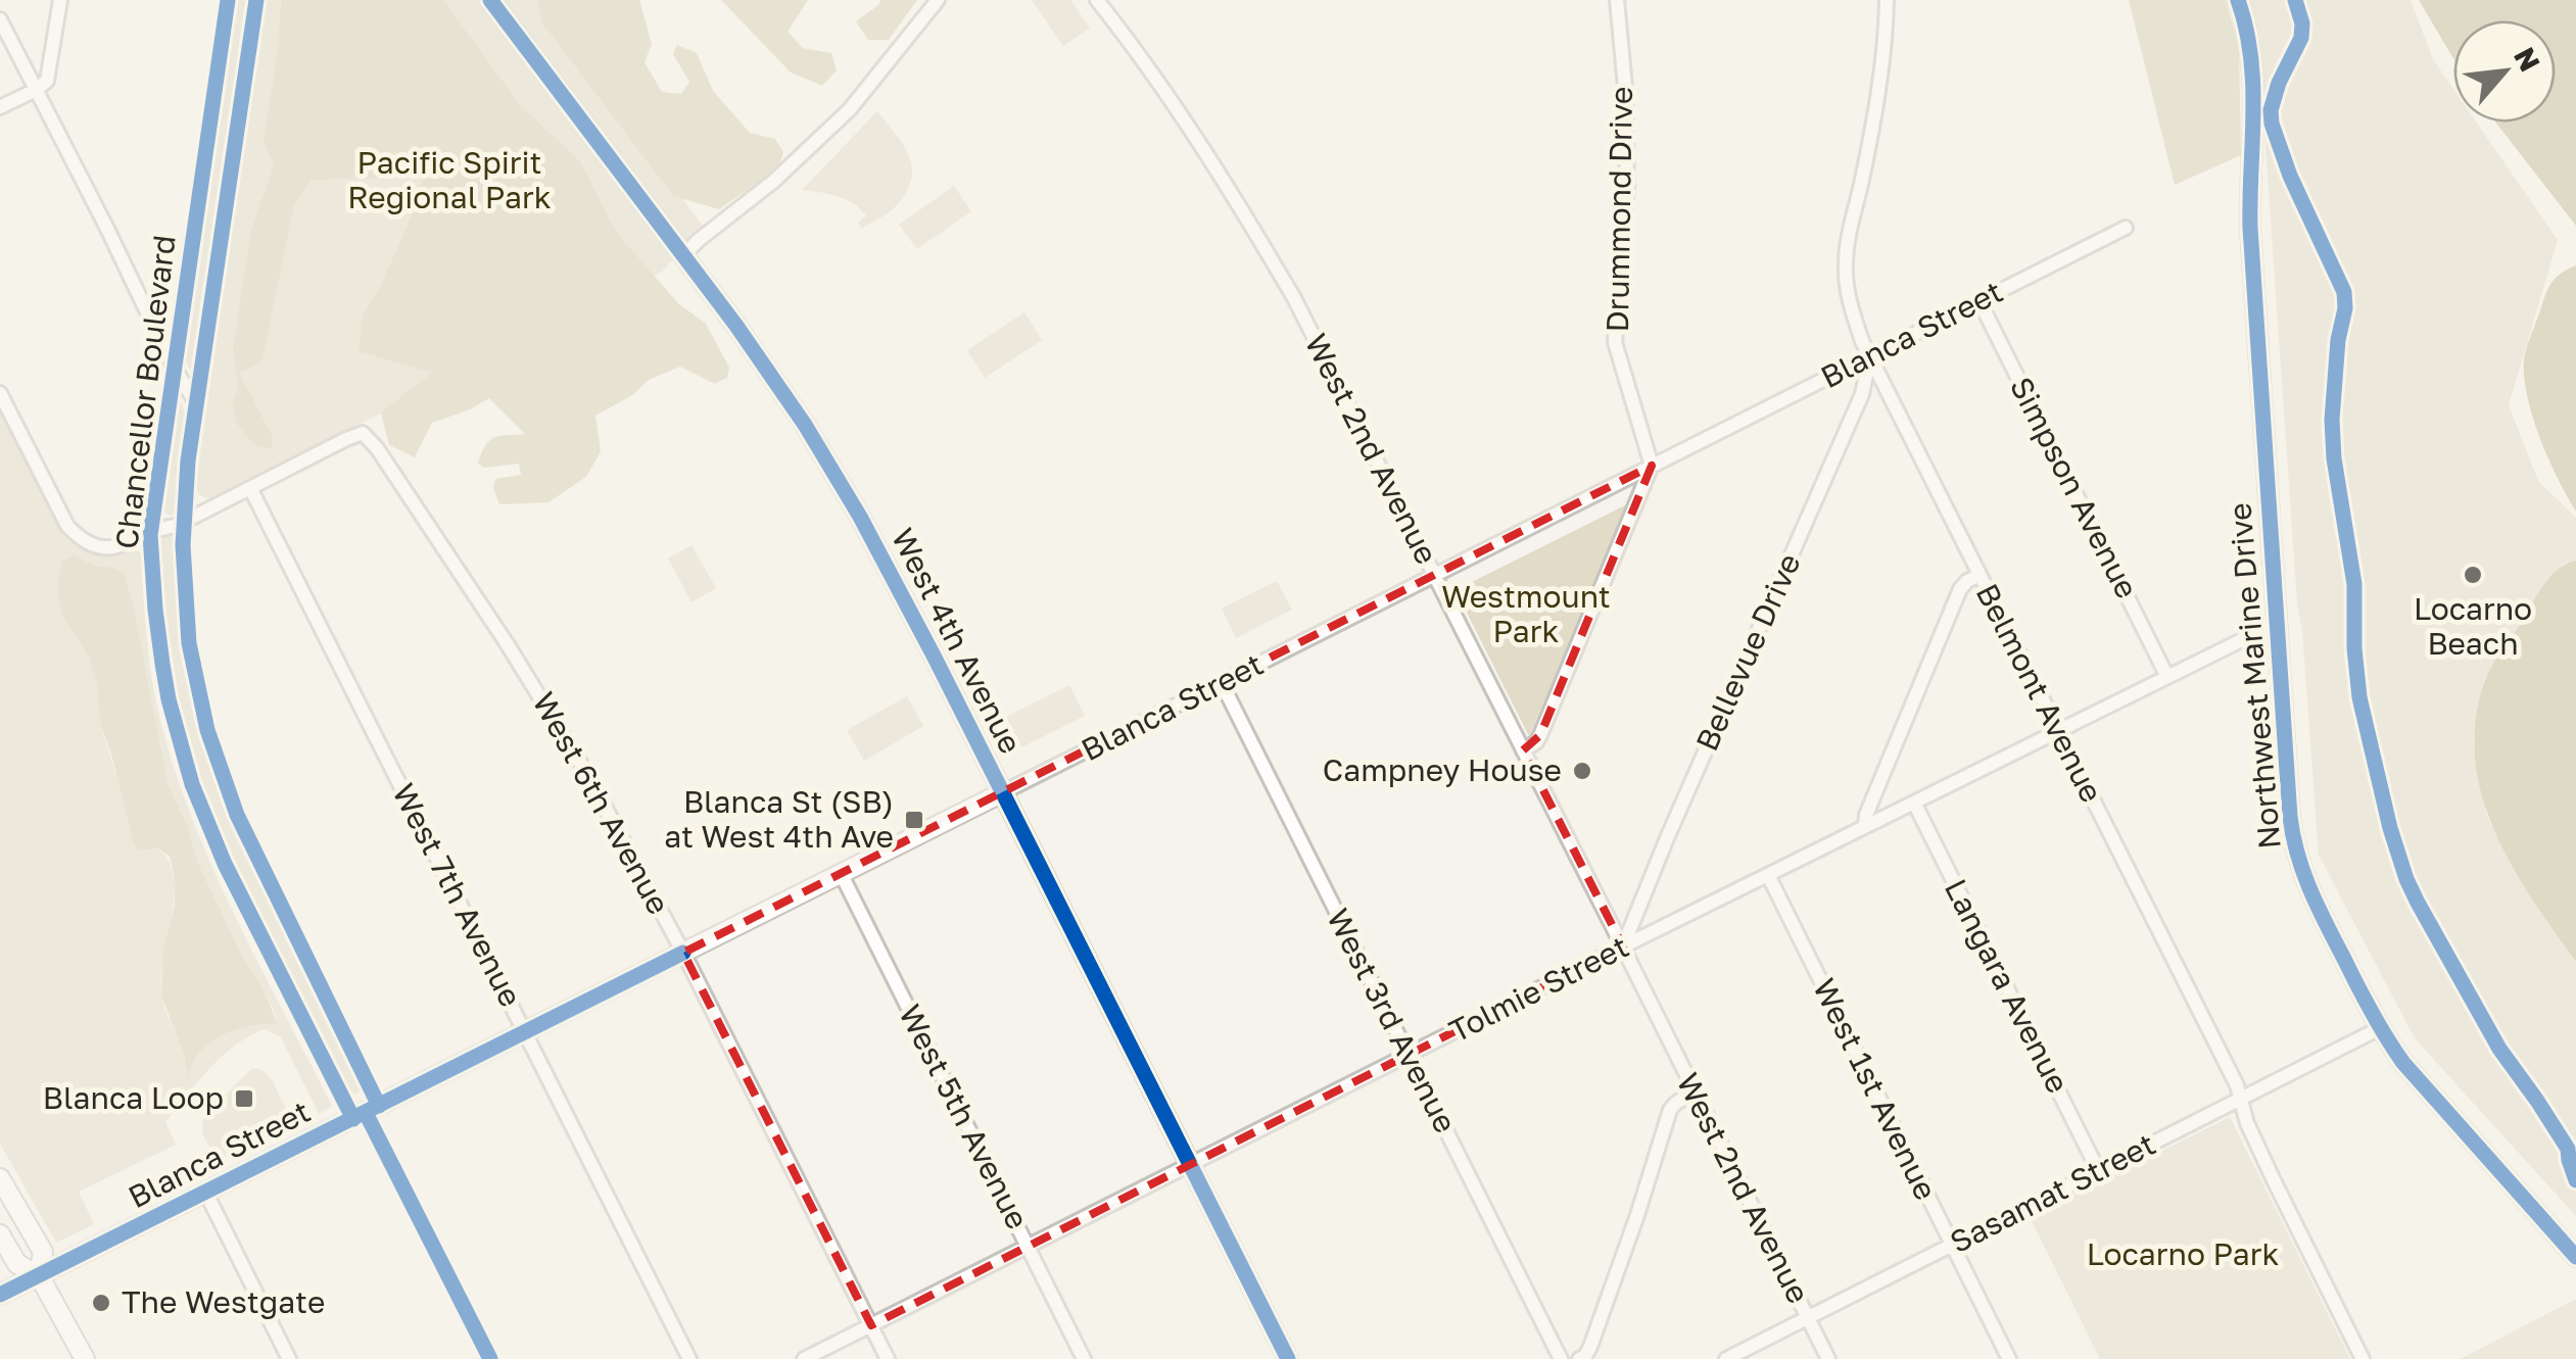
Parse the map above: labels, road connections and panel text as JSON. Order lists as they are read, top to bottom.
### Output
{
  "streets": {
    "main road": ["Blanca Street", "West 4th Avenue", "Northwest Marine Drive"],
    "street": [
      "Drummond Drive",
      "Chancellor Boulevard",
      "West 2nd Avenue",
      "Simpson Avenue",
      "Bellevue Drive",
      "Belmont Avenue",
      "West 6th Avenue",
      "West 7th Avenue",
      "Langara Avenue",
      "Tolmie Street",
      "West 3rd Avenue",
      "West 1st Avenue",
      "West 5th Avenue",
      "Sasamat Street"
    ]
  },
  "crossings": [
    ["Drummond Drive", "Blanca Street"],
    ["Blanca Street", "Chancellor Boulevard"],
    ["Blanca Street", "West 2nd Avenue"],
    ["Blanca Street", "Simpson Avenue"],
    ["Blanca Street", "West 4th Avenue"],
    ["Blanca Street", "Bellevue Drive"],
    ["Blanca Street", "Belmont Avenue"],
    ["Blanca Street", "West 6th Avenue"],
    ["Blanca Street", "West 7th Avenue"],
    ["Blanca Street", "West 3rd Avenue"],
    ["Blanca Street", "West 5th Avenue"],
    ["West 2nd Avenue", "Bellevue Drive"],
    ["West 2nd Avenue", "Tolmie Street"],
    ["West 2nd Avenue", "Sasamat Street"],
    ["Simpson Avenue", "Tolmie Street"],
    ["West 4th Avenue", "Tolmie Street"],
    ["Bellevue Drive", "Belmont Avenue"],
    ["Bellevue Drive", "Tolmie Street"],
    ["Northwest Marine Drive", "Tolmie Street"],
    ["Northwest Marine Drive", "Sasamat Street"],
    ["Belmont Avenue", "Tolmie Street"],
    ["Belmont Avenue", "Sasamat Street"],
    ["West 6th Avenue", "West 7th Avenue"],
    ["West 6th Avenue", "Tolmie Street"],
    ["Langara Avenue", "Tolmie Street"],
    ["Langara Avenue", "Sasamat Street"],
    ["Tolmie Street", "West 3rd Avenue"],
    ["Tolmie Street", "West 1st Avenue"],
    ["Tolmie Street", "West 5th Avenue"],
    ["West 1st Avenue", "Sasamat Street"]
  ],
  "parks": ["Pacific Spirit Regional Park", "Westmount Park", "Locarno Park"],
  "places": {
    "other": ["Locarno Beach", "Campney House", "The Westgate"],
    "transit": ["Blanca St (SB) at West 4th Ave", "Blanca Loop"]
  },
  "north": "top right"
}
